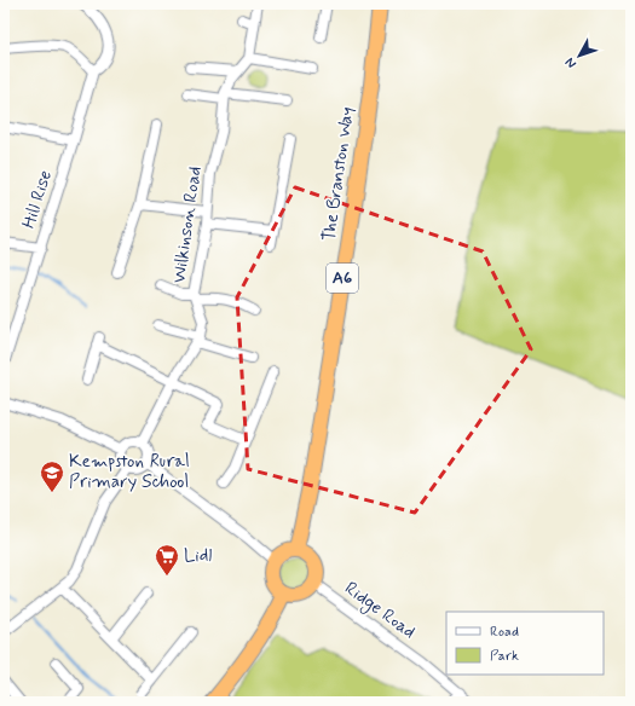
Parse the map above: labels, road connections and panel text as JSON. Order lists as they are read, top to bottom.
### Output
{
  "streets": {
    "highway": ["The Branston Way", "A6"],
    "street": ["Hill Rise", "Wilkinson Road", "Ridge Road"]
  },
  "crossings": [
    ["The Branston Way", "Ridge Road"]
  ],
  "places": {
    "school or university": ["Kempston Rural Primary School"],
    "supermarket": ["Lidl"]
  },
  "legend": ["Road", "Park"],
  "north": "bottom left"
}
